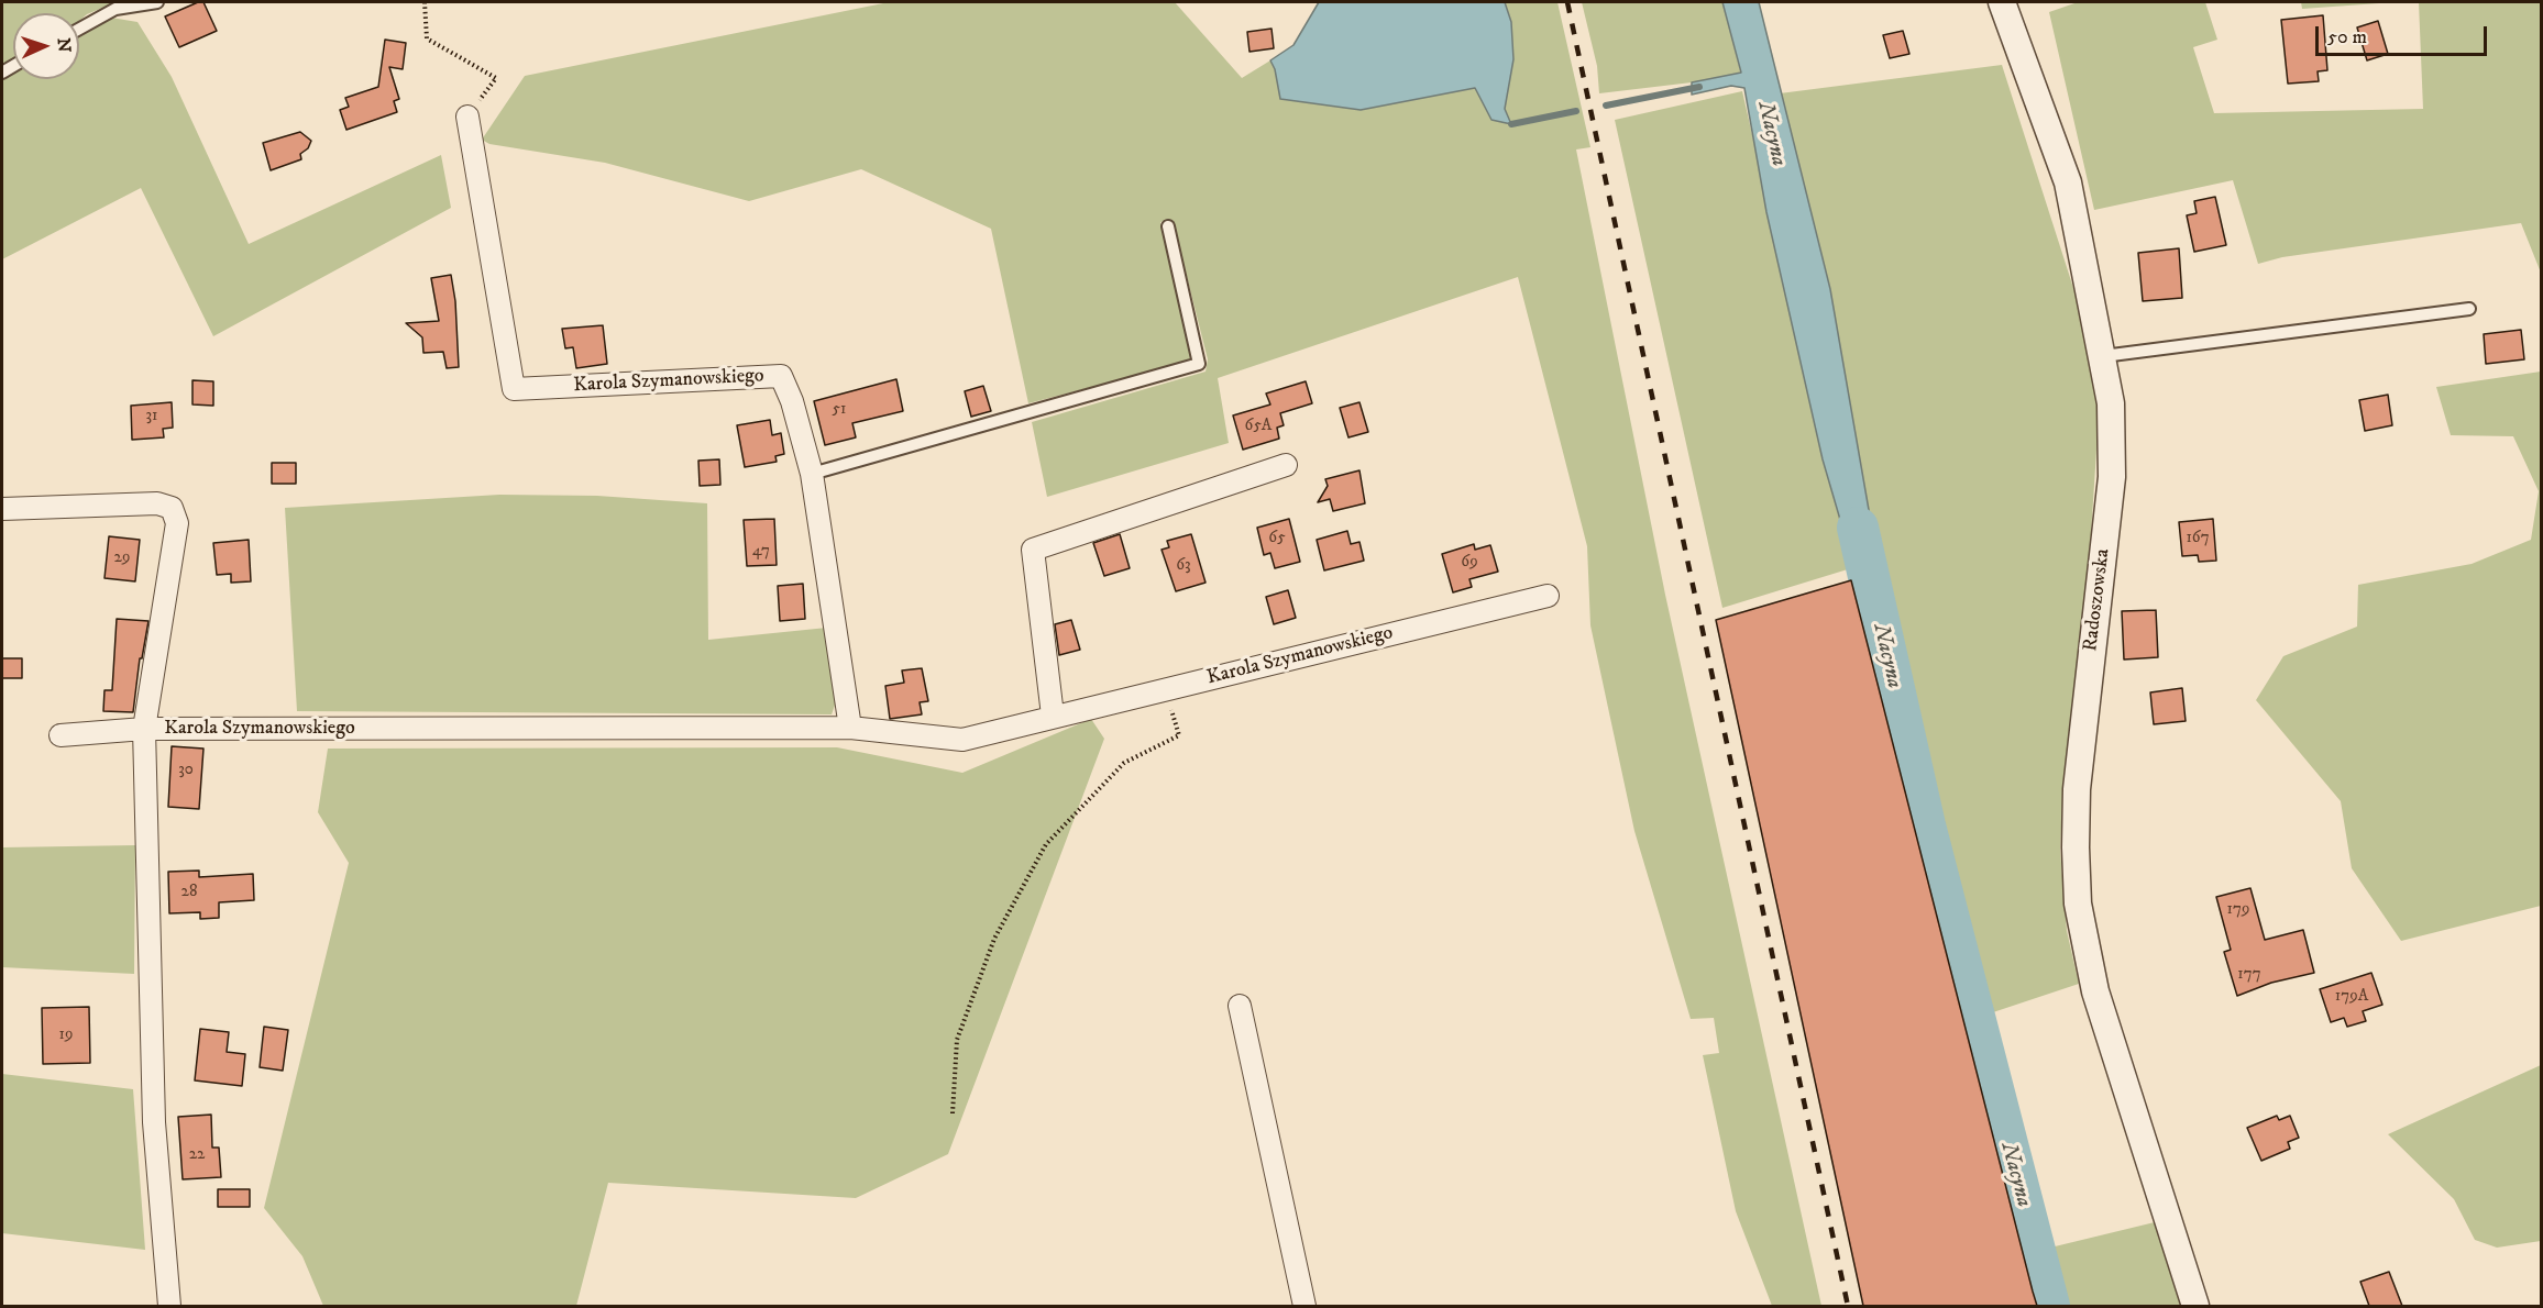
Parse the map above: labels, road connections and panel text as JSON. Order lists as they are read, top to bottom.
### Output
{
  "streets": {
    "street": ["Karola Szymanowskiego", "Radoszowska"]
  },
  "water": ["Nacyna"],
  "house_numbers": [
    "51",
    "31",
    "65A",
    "65",
    "167",
    "47",
    "29",
    "69",
    "63",
    "30",
    "28",
    "179",
    "177",
    "179A",
    "19",
    "22"
  ],
  "scale_bar": "50 m",
  "north": "right"
}
